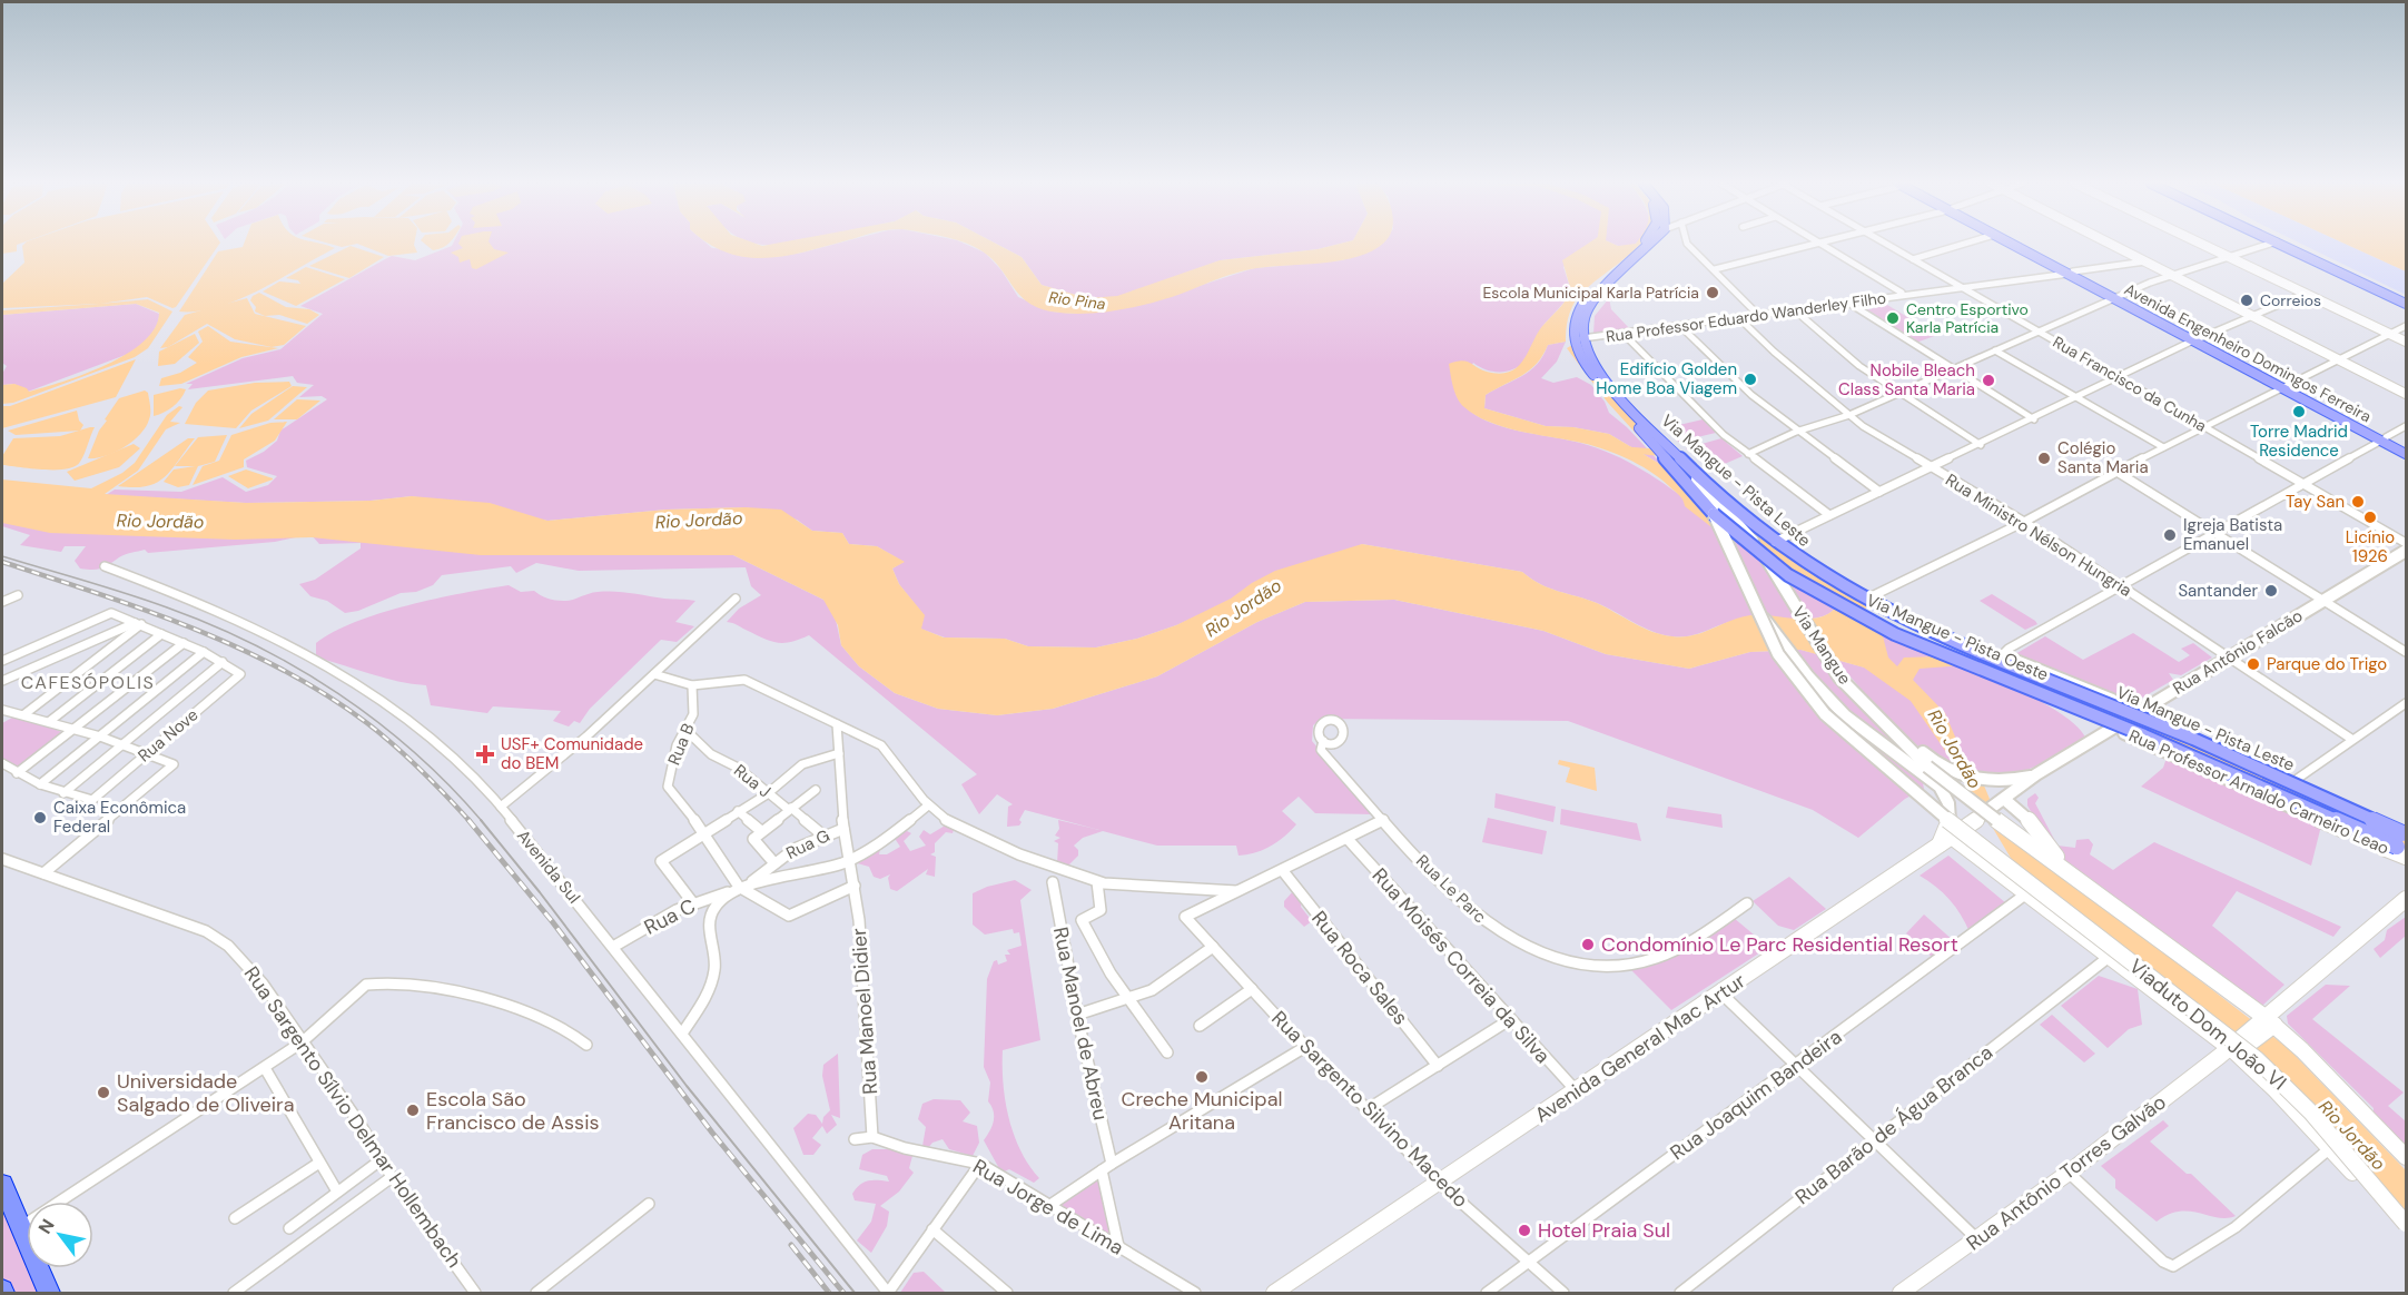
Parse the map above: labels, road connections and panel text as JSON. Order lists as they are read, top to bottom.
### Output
{
  "streets": {
    "main road": [
      "Avenida Engenheiro Domingos Ferreira",
      "Via Mangue - Pista Leste",
      "Via Mangue - Pista Oeste",
      "Via Mangue",
      "Rua Antônio Falcão",
      "Rua Professor Arnaldo Carneiro Leao",
      "Viaduto Dom João VI",
      "Avenida General Mac Artur",
      "Rua Antônio Torres Galvão"
    ],
    "street": [
      "Rua Professor Eduardo Wanderley Filho",
      "Rua Francisco da Cunha",
      "Rua Ministro Nélson Hungria",
      "Rua Nove",
      "Rua B",
      "Rua J",
      "Rua G",
      "Avenida Sul",
      "Rua Le Parc",
      "Rua C",
      "Rua Moisés Correia da Silva",
      "Rua Roca Sales",
      "Rua Manoel Didier",
      "Rua Manoel de Abreu",
      "Rua Joaquim Bandeira",
      "Rua Sargento Silvino Macedo",
      "Rua Sargento Sílvio Delmar Hollembach",
      "Rua Barão de Água Branca",
      "Rua Jorge de Lima"
    ]
  },
  "crossings": [
    ["Rua Professor Eduardo Wanderley Filho", "Avenida Engenheiro Domingos Ferreira"],
    ["Rua Professor Eduardo Wanderley Filho", "Rua Francisco da Cunha"],
    ["Rua Professor Eduardo Wanderley Filho", "Via Mangue - Pista Leste"],
    ["Rua Professor Eduardo Wanderley Filho", "Rua Ministro Nélson Hungria"],
    ["Via Mangue - Pista Leste", "Via Mangue"],
    ["Rua Ministro Nélson Hungria", "Rua Antônio Falcão"],
    ["Via Mangue - Pista Oeste", "Via Mangue"],
    ["Via Mangue - Pista Oeste", "Rua Professor Arnaldo Carneiro Leao"],
    ["Via Mangue", "Viaduto Dom João VI"],
    ["Rua Antônio Falcão", "Rua Professor Arnaldo Carneiro Leao"],
    ["Rua Antônio Falcão", "Avenida General Mac Artur"],
    ["Rua B", "Rua J"],
    ["Rua B", "Rua C"],
    ["Rua J", "Rua G"],
    ["Rua G", "Rua Manoel Didier"],
    ["Avenida Sul", "Rua C"],
    ["Rua Moisés Correia da Silva", "Avenida General Mac Artur"],
    ["Rua Manoel Didier", "Rua Jorge de Lima"],
    ["Rua Manoel de Abreu", "Rua Jorge de Lima"],
    ["Avenida General Mac Artur", "Rua Sargento Silvino Macedo"],
    ["Rua Joaquim Bandeira", "Rua Sargento Silvino Macedo"]
  ],
  "districts": ["CAFESÓPOLIS"],
  "water": ["Rio Pina", "Rio Jordão"],
  "places": {
    "other": [
      "Escola Municipal Karla Patrícia",
      "Correios",
      "Centro Esportivo Karla Patrícia",
      "Edifício Golden Home Boa Viagem",
      "Nobile Bleach Class Santa Maria",
      "Torre Madrid Residence",
      "Colégio Santa Maria",
      "Tay San",
      "Licínio 1926",
      "Igreja Batista Emanuel",
      "Santander",
      "Parque do Trigo",
      "Caixa Econômica Federal",
      "Condomínio Le Parc Residential Resort",
      "Creche Municipal Aritana",
      "Universidade Salgado de Oliveira",
      "Escola São Francisco de Assis",
      "Hotel Praia Sul"
    ],
    "health": ["USF+ Comunidade do BEM"]
  },
  "north": "top left"
}
